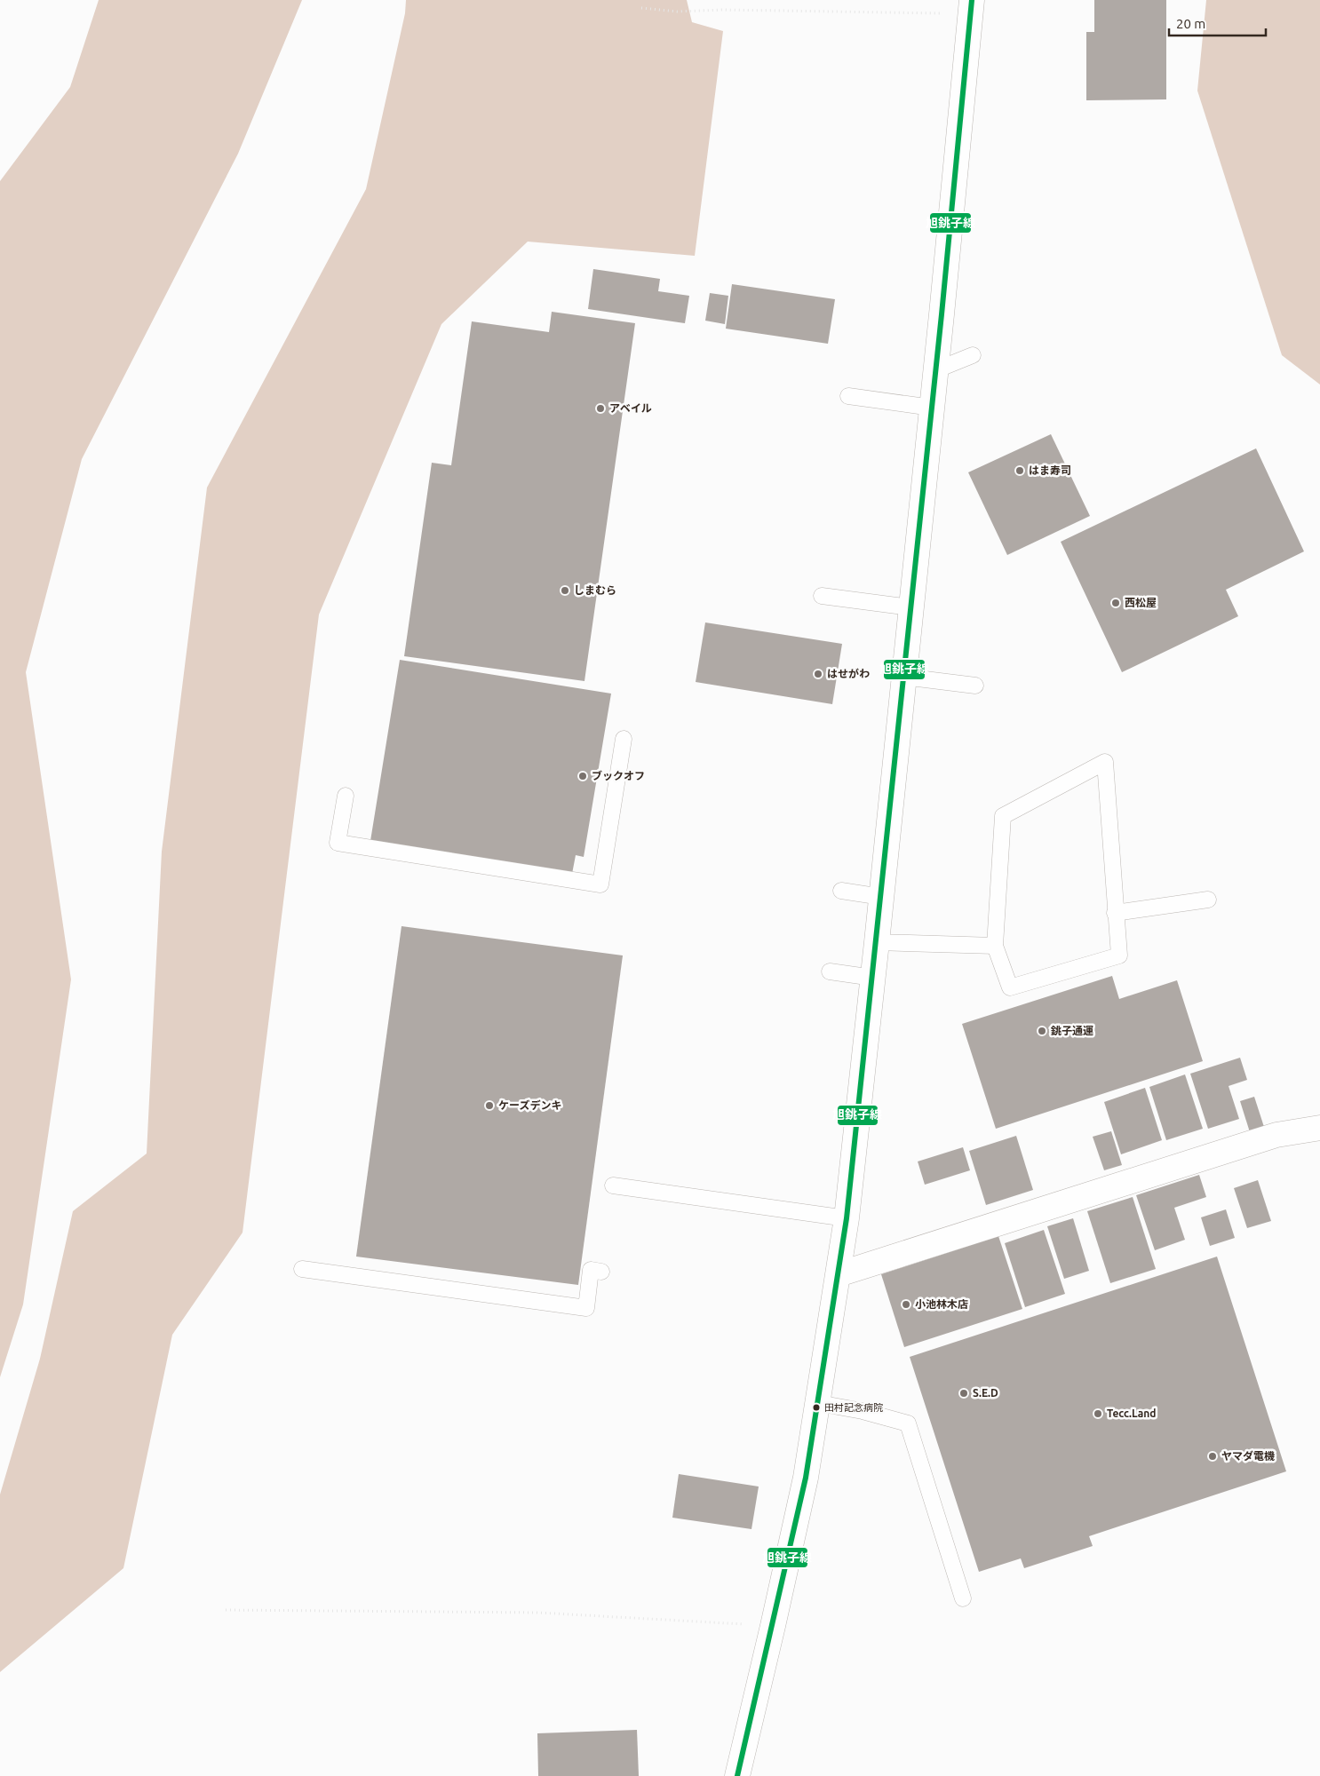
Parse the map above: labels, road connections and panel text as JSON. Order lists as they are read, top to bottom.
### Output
{
  "places": [
    "アベイル",
    "はま寿司",
    "しまむら",
    "西松屋",
    "はせがわ",
    "ブックオフ",
    "銚子通運",
    "ケーズデンキ",
    "小池林木店",
    "S.E.D",
    "田村記念病院",
    "Tecc.Land",
    "ヤマダ電機"
  ],
  "lines": ["transit line 旭銚子線"],
  "scale_bar": "20 m"
}
